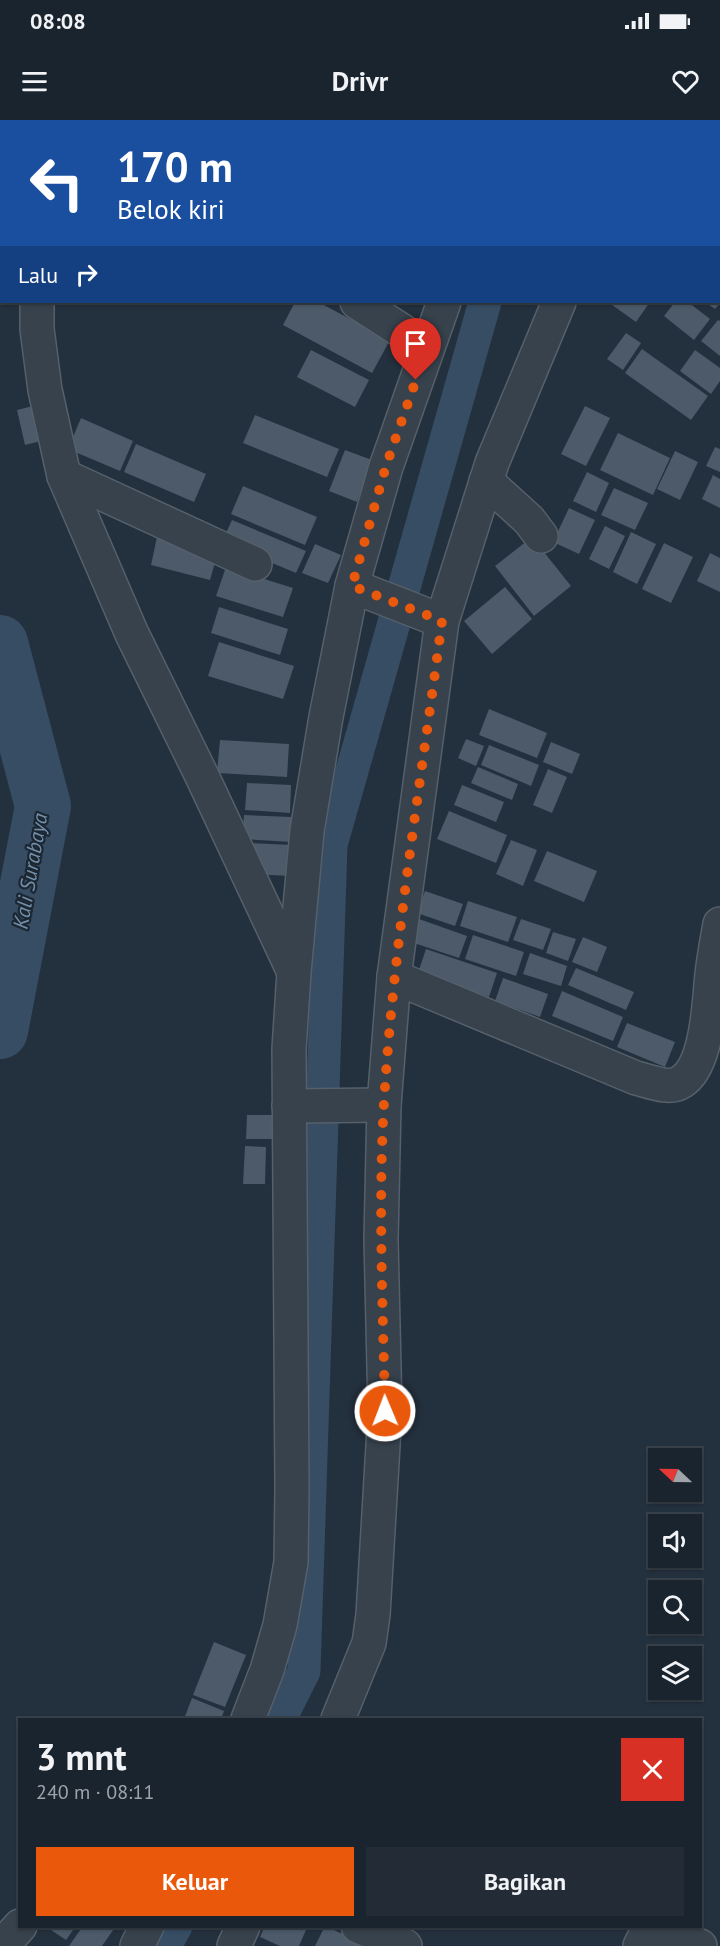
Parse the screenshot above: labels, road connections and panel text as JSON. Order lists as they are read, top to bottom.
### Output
{
  "water": ["Kali Surabaya"],
  "north": "left",
  "page": {
    "status": "08:08",
    "header": "Drivr",
    "turn": ["170 m", "Belok kiri"],
    "then": "Lalu",
    "heading": ["3 mnt", "240 m · 08:11"],
    "buttons": ["Keluar", "Bagikan"]
  }
}
